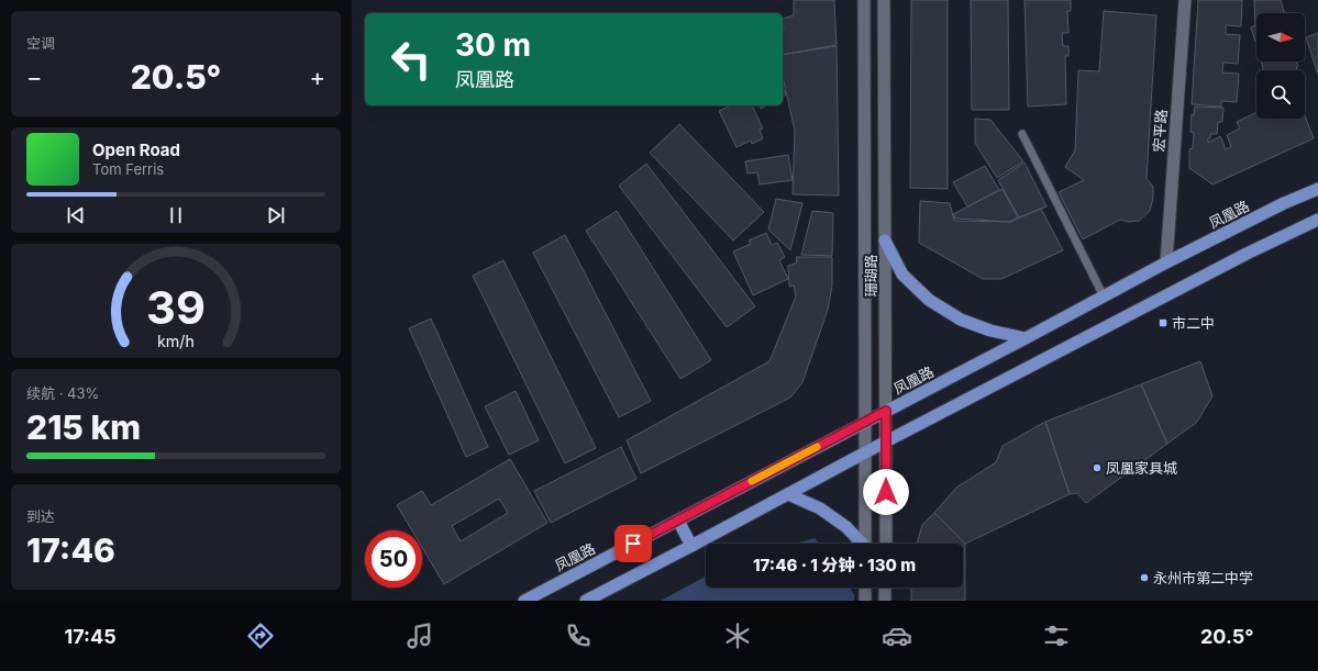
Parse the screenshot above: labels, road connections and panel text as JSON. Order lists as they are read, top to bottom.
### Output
{
  "streets": {
    "main road": ["宏平路", "凤凰路", "珊瑚路"]
  },
  "crossings": [
    ["宏平路", "凤凰路"],
    ["凤凰路", "珊瑚路"]
  ],
  "places": {
    "transit": ["市二中"],
    "other": ["凤凰家具城", "永州市第二中学"]
  },
  "north": "right",
  "page": {
    "tile": [
      "空调",
      ["续航 · 43%", "215 km"],
      ["到达", "17:46"]
    ],
    "turn": ["30 m", "凤凰路"],
    "heat": ["−", "20.5°", "+"],
    "song": ["Open Road", "Tom Ferris"],
    "limit": "50",
    "trip": "17:46 · 1 分钟 · 130 m",
    "tabs": ["17:45", "20.5°"],
    "gauge": ["39", "km/h"]
  }
}
